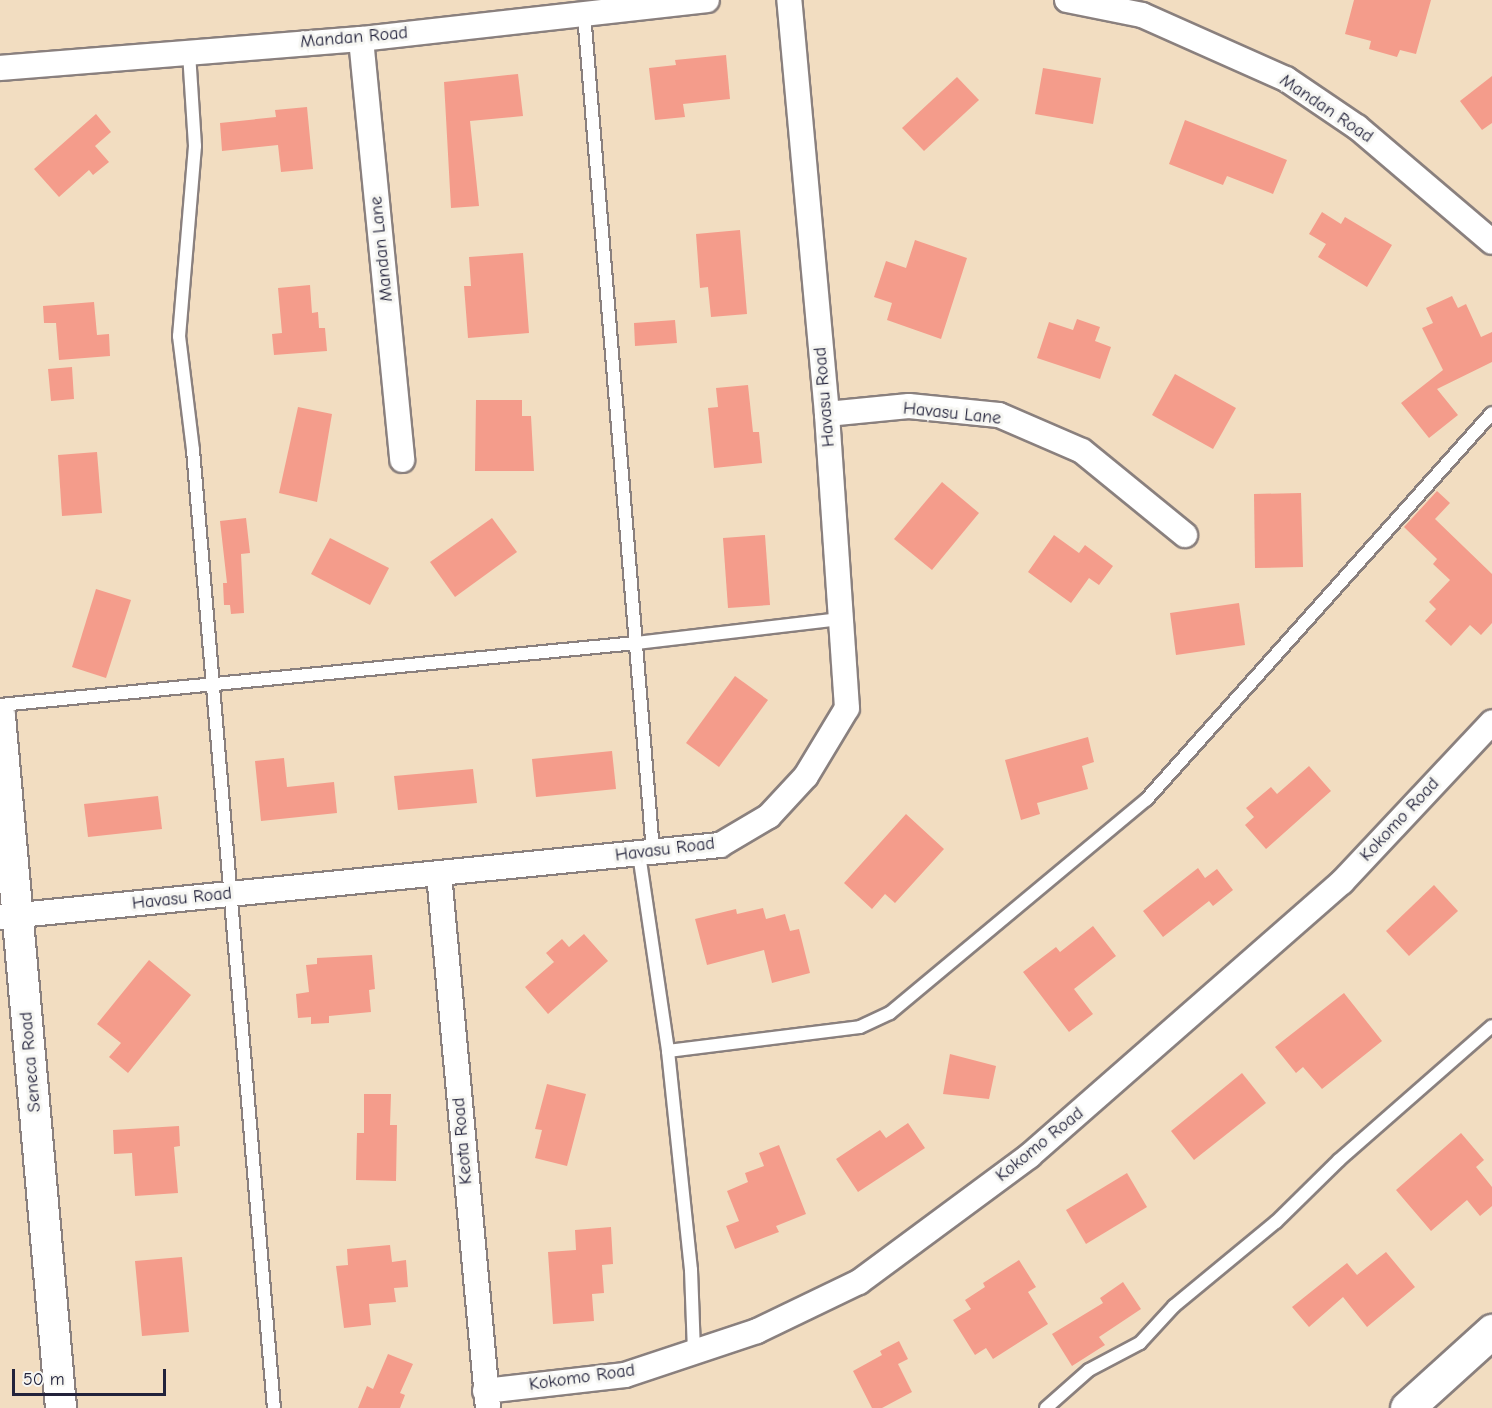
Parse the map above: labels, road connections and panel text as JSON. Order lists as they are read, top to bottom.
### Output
{
  "streets": {
    "street": [
      "Mandan Road",
      "Mandan Lane",
      "Havasu Road",
      "Havasu Lane",
      "Kokomo Road",
      "Seneca Road",
      "Keota Road"
    ]
  },
  "crossings": [
    ["Mandan Road", "Mandan Lane"],
    ["Havasu Road", "Havasu Lane"],
    ["Havasu Road", "Seneca Road"],
    ["Havasu Road", "Keota Road"],
    ["Kokomo Road", "Keota Road"]
  ],
  "scale_bar": "50 m"
}
